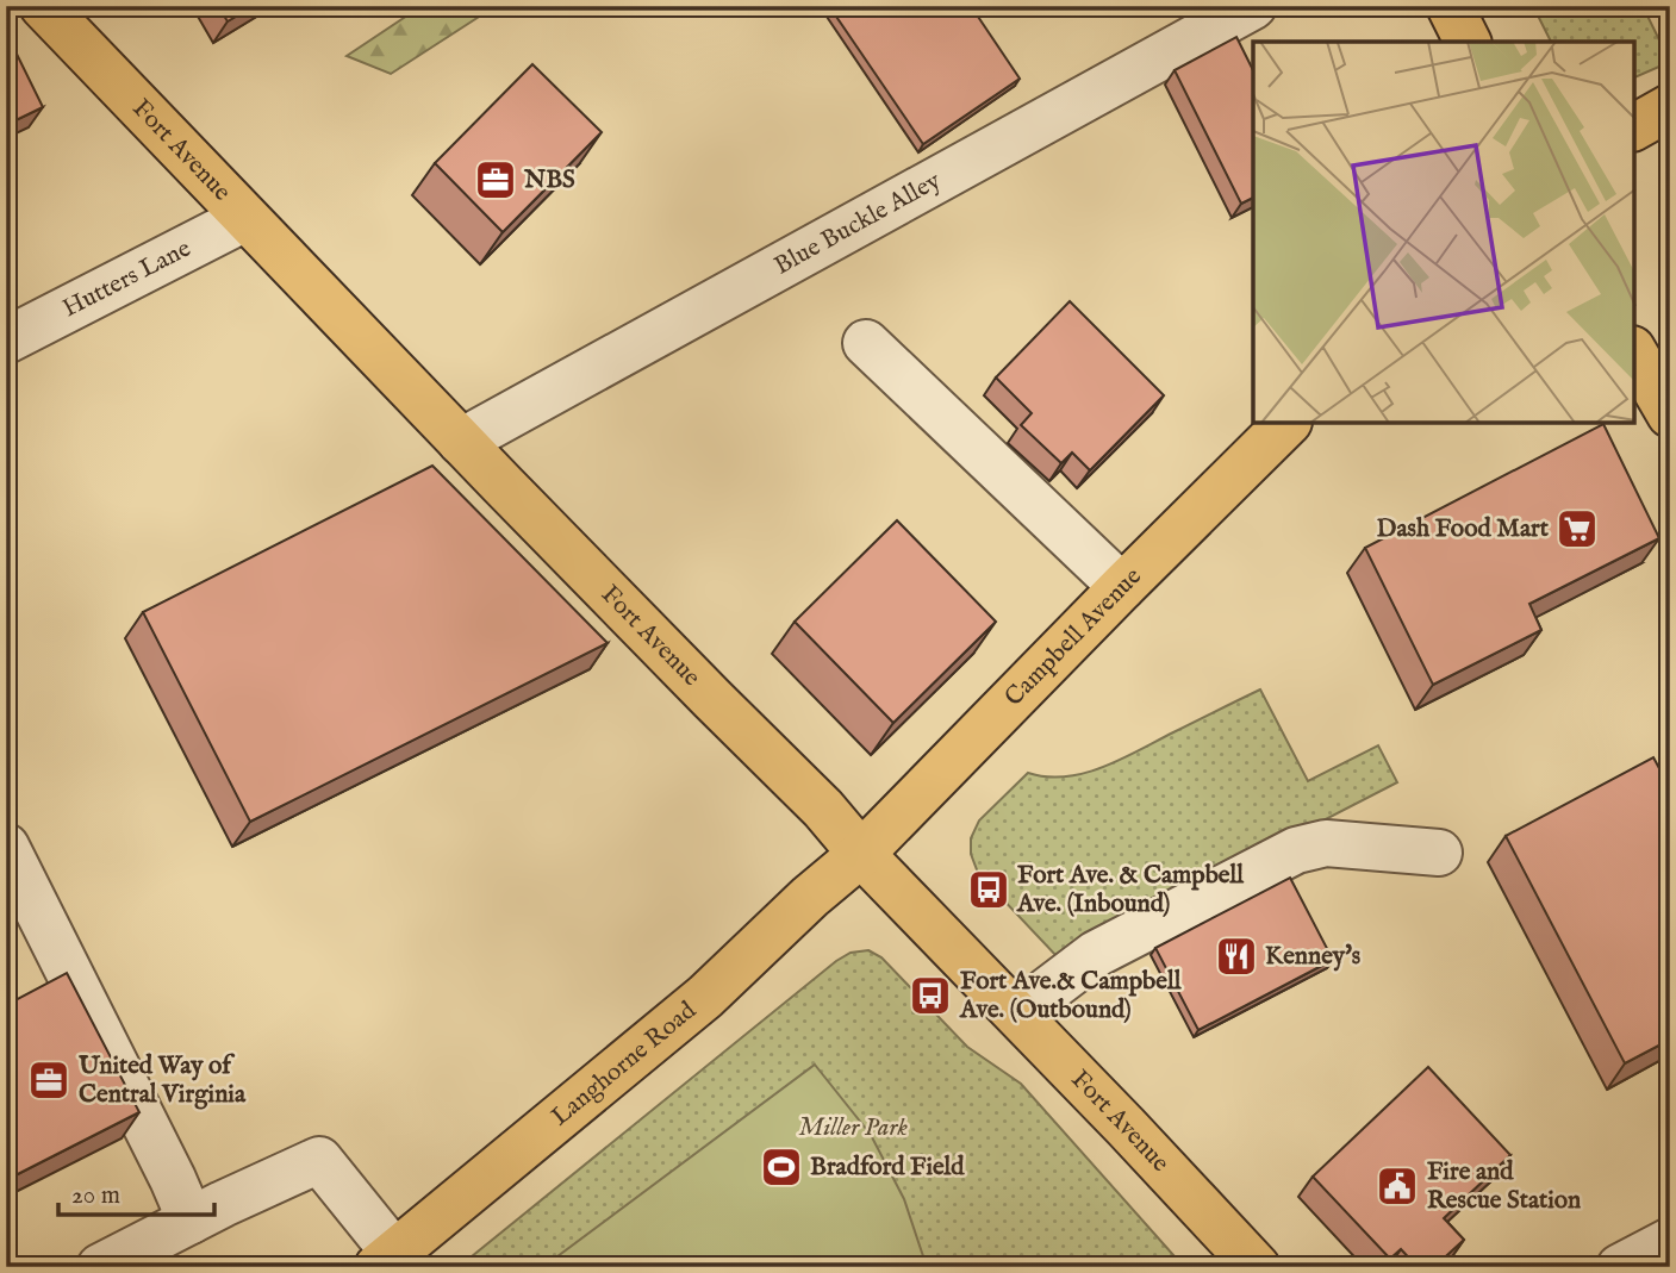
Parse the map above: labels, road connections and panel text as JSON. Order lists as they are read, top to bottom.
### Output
{
  "streets": {
    "main road": ["Fort Avenue", "Campbell Avenue", "Langhorne Road"],
    "street": ["Blue Buckle Alley", "Hutters Lane"]
  },
  "crossings": [
    ["Fort Avenue", "Blue Buckle Alley"],
    ["Fort Avenue", "Hutters Lane"],
    ["Fort Avenue", "Campbell Avenue"],
    ["Fort Avenue", "Langhorne Road"],
    ["Campbell Avenue", "Langhorne Road"]
  ],
  "parks": ["Miller Park"],
  "places": {
    "office": ["NBS", "United Way of Central Virginia"],
    "supermarket": ["Dash Food Mart"],
    "bus stop": ["Fort Ave. & Campbell Ave. (Inbound)", "Fort Ave.& Campbell Ave. (Outbound)"],
    "restaurant": ["Kenney's"],
    "sports": ["Bradford Field"],
    "public building": ["Fire and Rescue Station"]
  },
  "scale_bar": "20 m"
}
